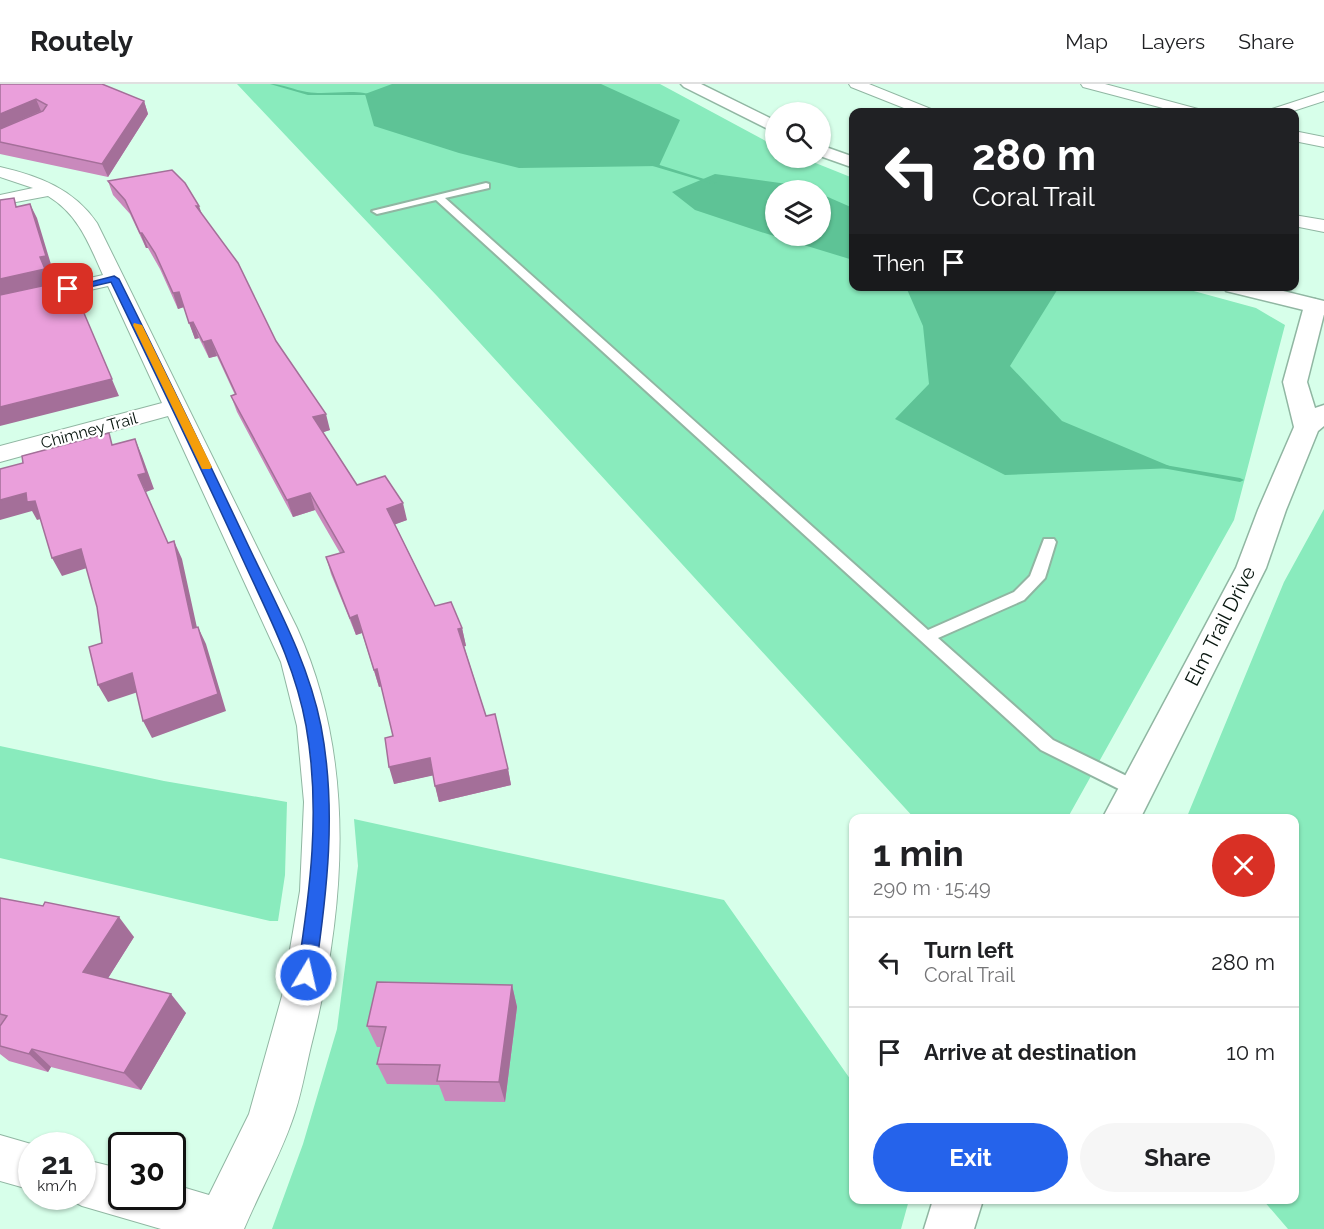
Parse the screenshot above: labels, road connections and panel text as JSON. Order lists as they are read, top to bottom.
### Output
{
  "streets": {
    "street": ["Chimney Trail", "Elm Trail Drive"]
  },
  "page": {
    "header": "Routely",
    "nav": ["Map", "Layers", "Share"],
    "turn": ["280 m", "Coral Trail"],
    "then": "Then",
    "heading": ["1 min", "290 m · 15:49"],
    "list": [
      {
        "name": "Turn left",
        "note": "Coral Trail",
        "value": "280 m"
      },
      {
        "name": "Arrive at destination",
        "value": "10 m"
      }
    ],
    "buttons": ["Exit", "Share"],
    "speed": "21 km/h",
    "limit": "30"
  }
}
